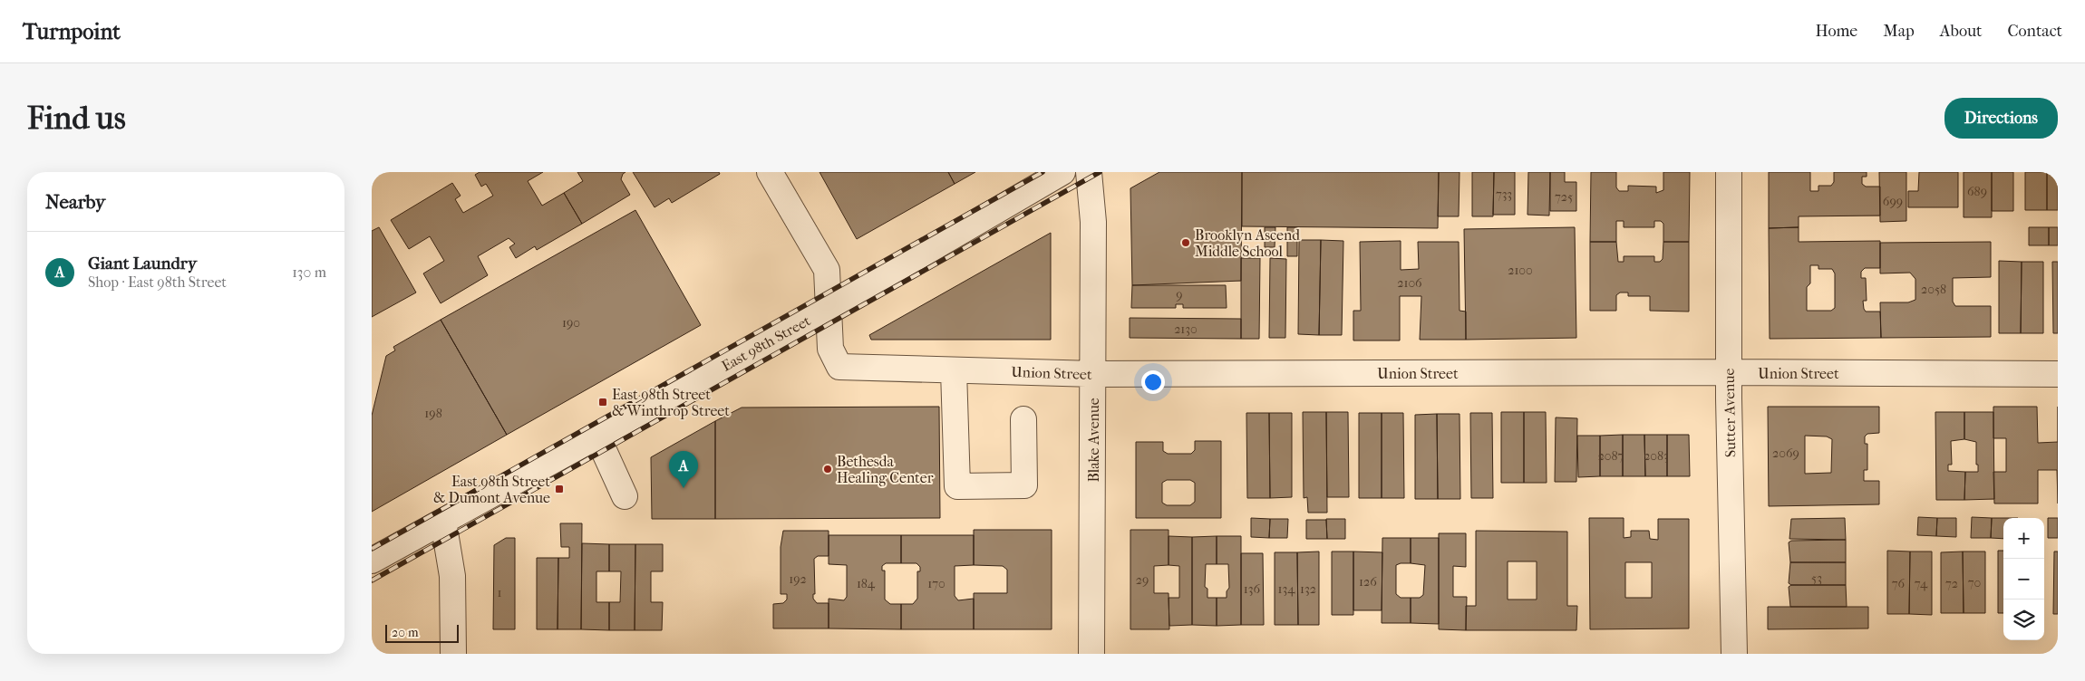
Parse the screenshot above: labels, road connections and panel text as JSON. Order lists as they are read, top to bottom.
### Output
{
  "streets": {
    "street": [
      "East 98th Street",
      "Union Street",
      "Sutter Avenue",
      "Blake Avenue"
    ]
  },
  "crossings": [
    ["East 98th Street", "Union Street"],
    ["Union Street", "Sutter Avenue"],
    ["Union Street", "Blake Avenue"]
  ],
  "places": {
    "other": ["Brooklyn Ascend Middle School", "Bethesda Healing Center"],
    "transit": ["East 98th Street & Winthrop Street", "East 98th Street & Dumont Avenue"]
  },
  "house_numbers": [
    "689",
    "733",
    "725",
    "699",
    "2100",
    "2106",
    "2058",
    "9",
    "190",
    "2130",
    "198",
    "2069",
    "2087",
    "2083",
    "53",
    "192",
    "29",
    "126",
    "70",
    "184",
    "170",
    "76",
    "74",
    "72",
    "136",
    "134",
    "132",
    "1"
  ],
  "scale_bar": "20 m",
  "page": {
    "header": "Turnpoint",
    "nav": [
      "Home",
      "Map",
      "About",
      "Contact"
    ],
    "buttons": "Directions",
    "title": "Find us",
    "heading": "Nearby",
    "list": [
      {
        "mark": "A",
        "name": "Giant Laundry",
        "note": "Shop · East 98th Street",
        "value": "130 m"
      }
    ],
    "pins": "A",
    "map_buttons": ["+", "−"],
    "scale": "20 m"
  }
}
